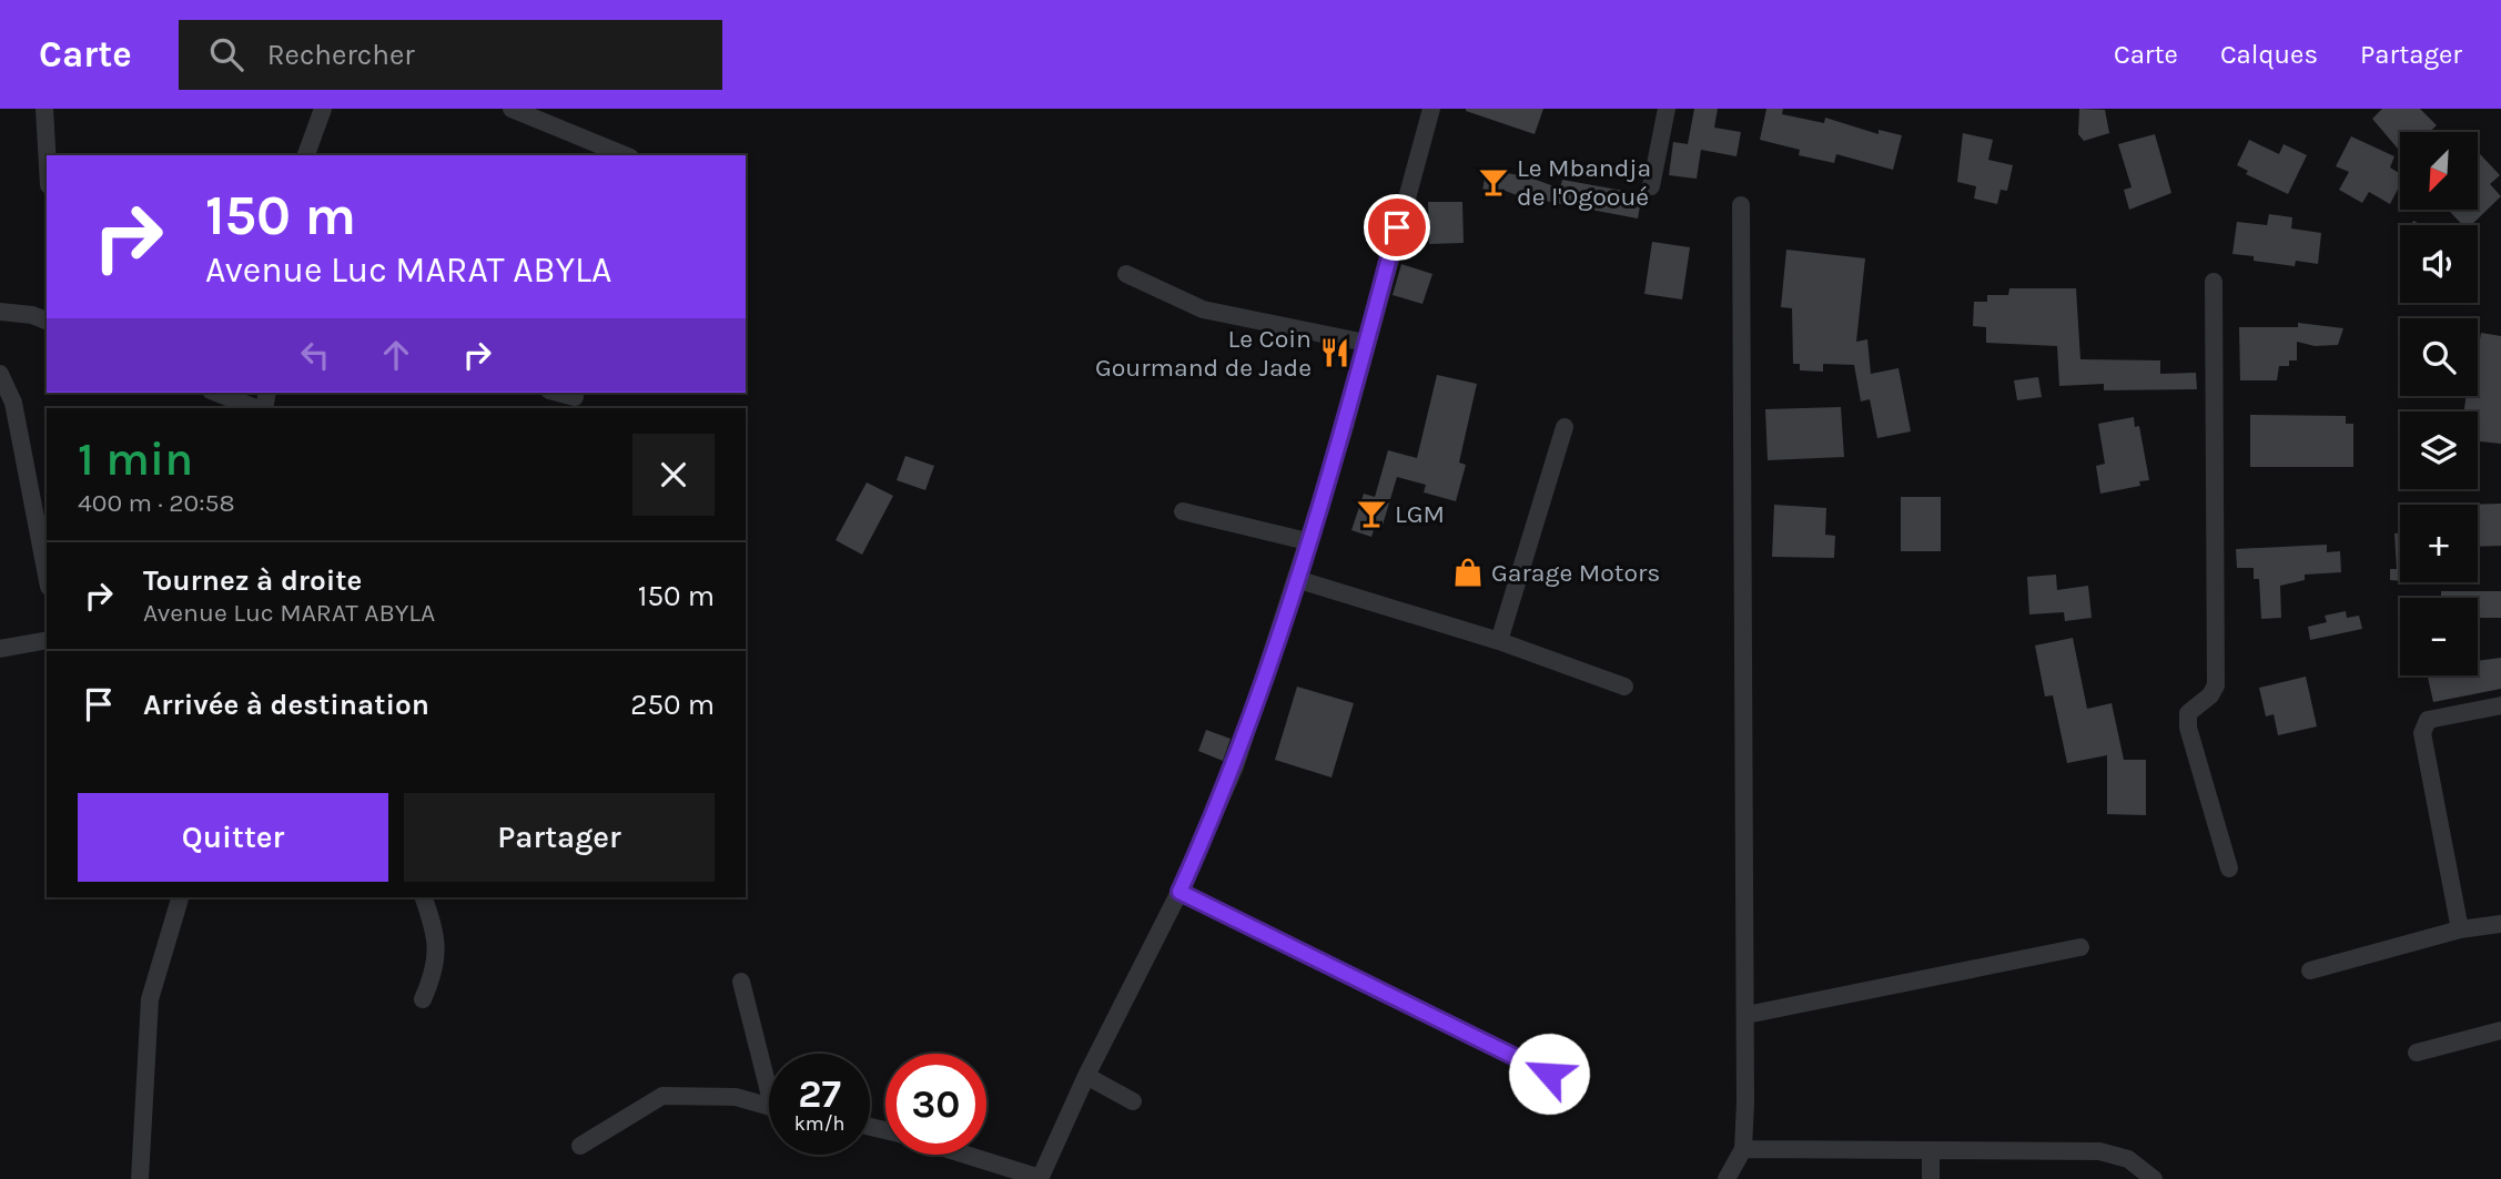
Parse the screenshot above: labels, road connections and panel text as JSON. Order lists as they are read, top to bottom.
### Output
{
  "places": {
    "bar": ["Le Mbandja de l'Ogooué", "LGM"],
    "restaurant": ["Le Coin Gourmand de Jade"],
    "shop": ["Garage Motors"]
  },
  "north": "bottom left",
  "page": {
    "header": "Carte",
    "search": "Rechercher",
    "nav": ["Carte", "Calques", "Partager"],
    "map_buttons": ["+", "−"],
    "turn": ["150 m", "Avenue Luc MARAT ABYLA"],
    "heading": ["1 min", "400 m · 20:58"],
    "list": [
      {
        "name": "Tournez à droite",
        "note": "Avenue Luc MARAT ABYLA",
        "value": "150 m"
      },
      {
        "name": "Arrivée à destination",
        "value": "250 m"
      }
    ],
    "buttons": ["Quitter", "Partager"],
    "speed": "27 km/h",
    "limit": "30"
  }
}
